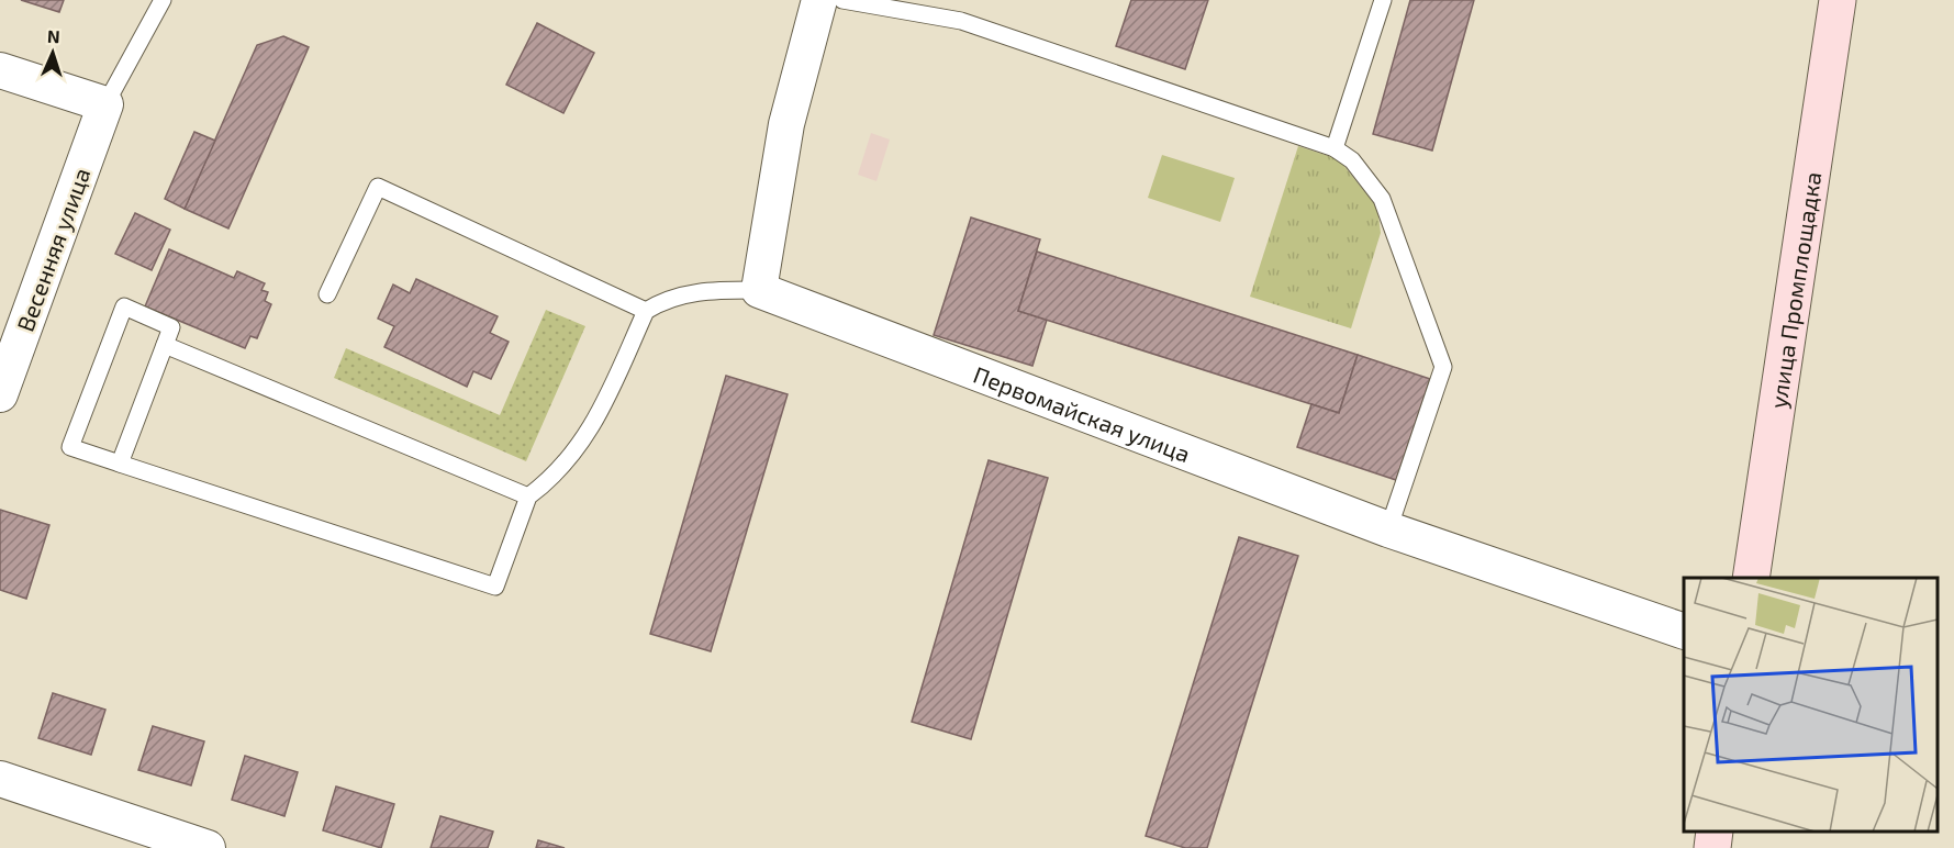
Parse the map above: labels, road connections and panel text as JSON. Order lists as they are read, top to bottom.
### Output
{
  "streets": {
    "street": ["Весенняя улица", "улица Промплощадка", "Первомайская улица"]
  },
  "north": "top"
}
